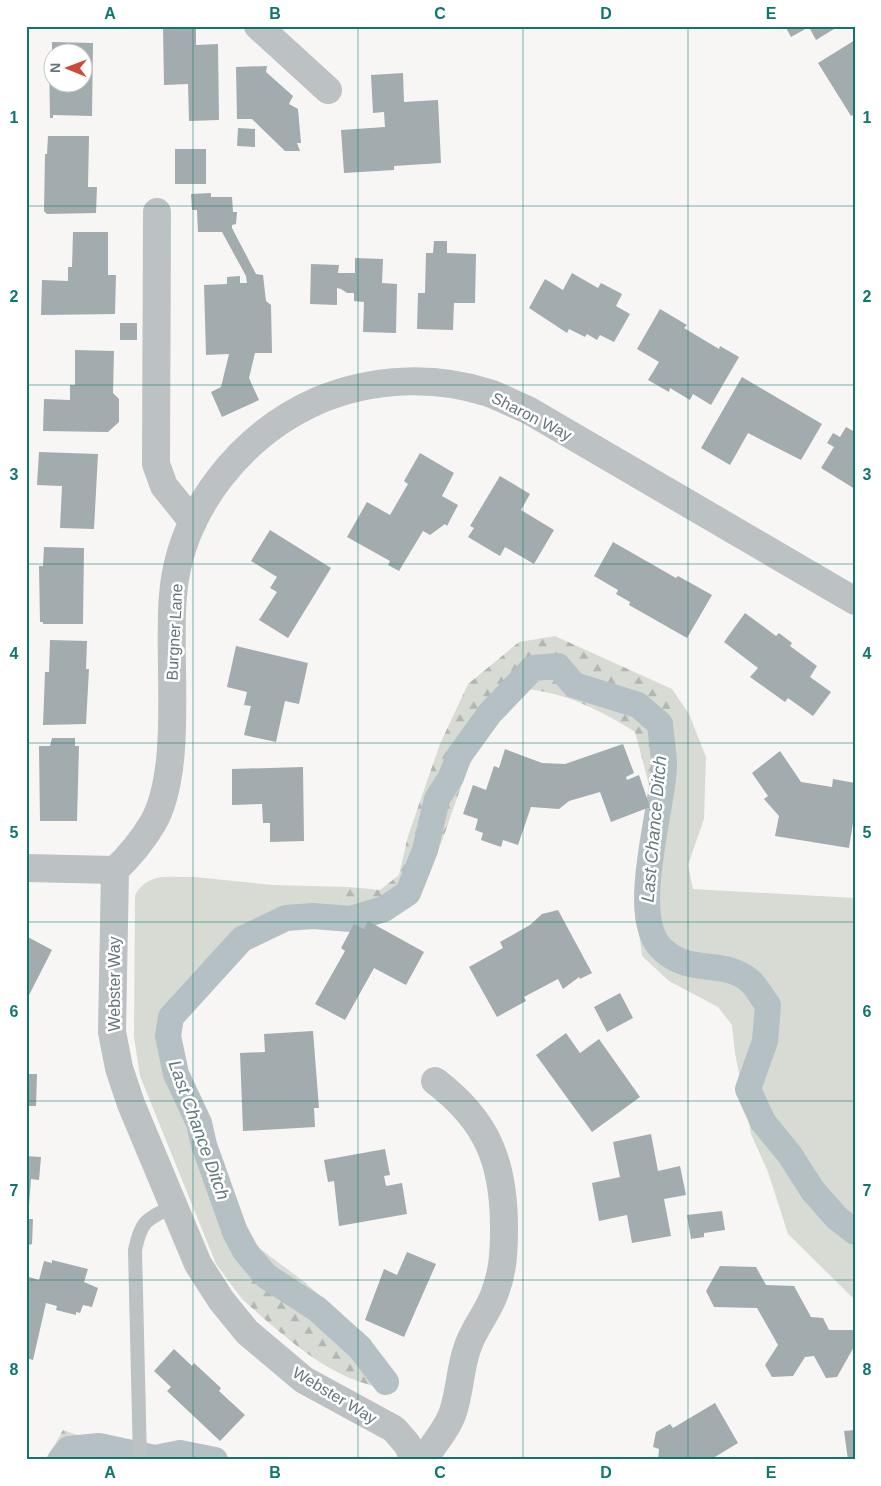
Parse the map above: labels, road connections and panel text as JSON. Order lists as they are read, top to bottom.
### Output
{
  "streets": {
    "street": ["Sharon Way", "Burgner Lane", "Webster Way"]
  },
  "crossings": [
    ["Sharon Way", "Burgner Lane"],
    ["Burgner Lane", "Webster Way"]
  ],
  "water": ["Last Chance Ditch"],
  "north": "left",
  "grid": {
    "columns": [
      "A",
      "B",
      "C",
      "D",
      "E"
    ],
    "rows": [
      "1",
      "2",
      "3",
      "4",
      "5",
      "6",
      "7",
      "8"
    ]
  }
}
